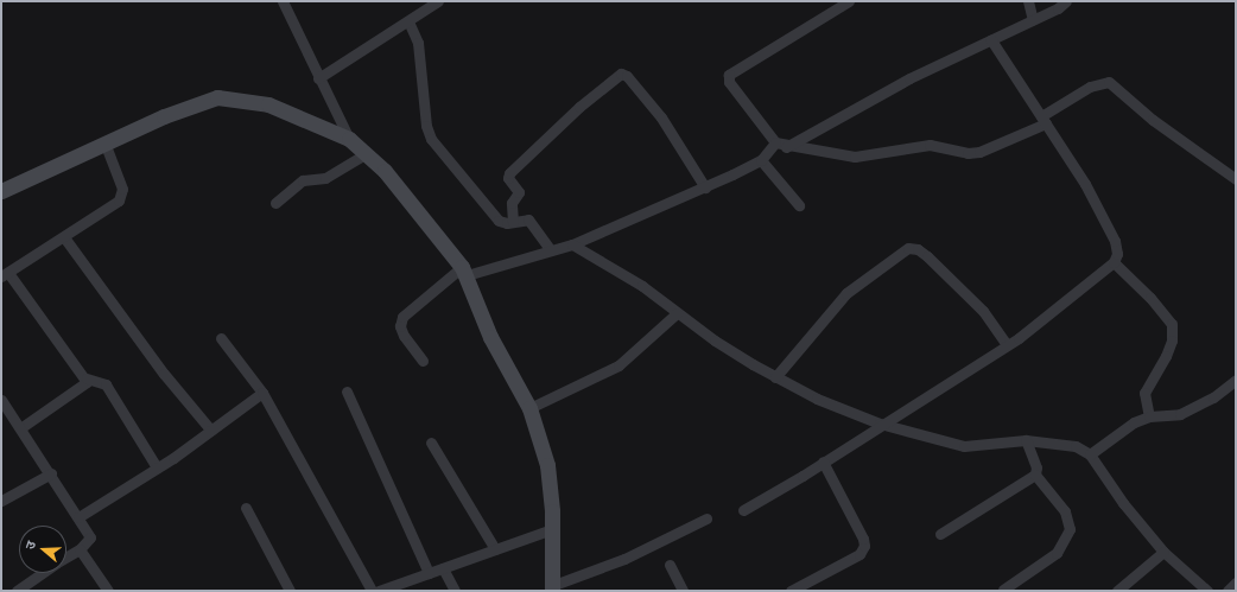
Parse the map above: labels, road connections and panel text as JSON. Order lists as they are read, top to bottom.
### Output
{
  "north": "left"
}
